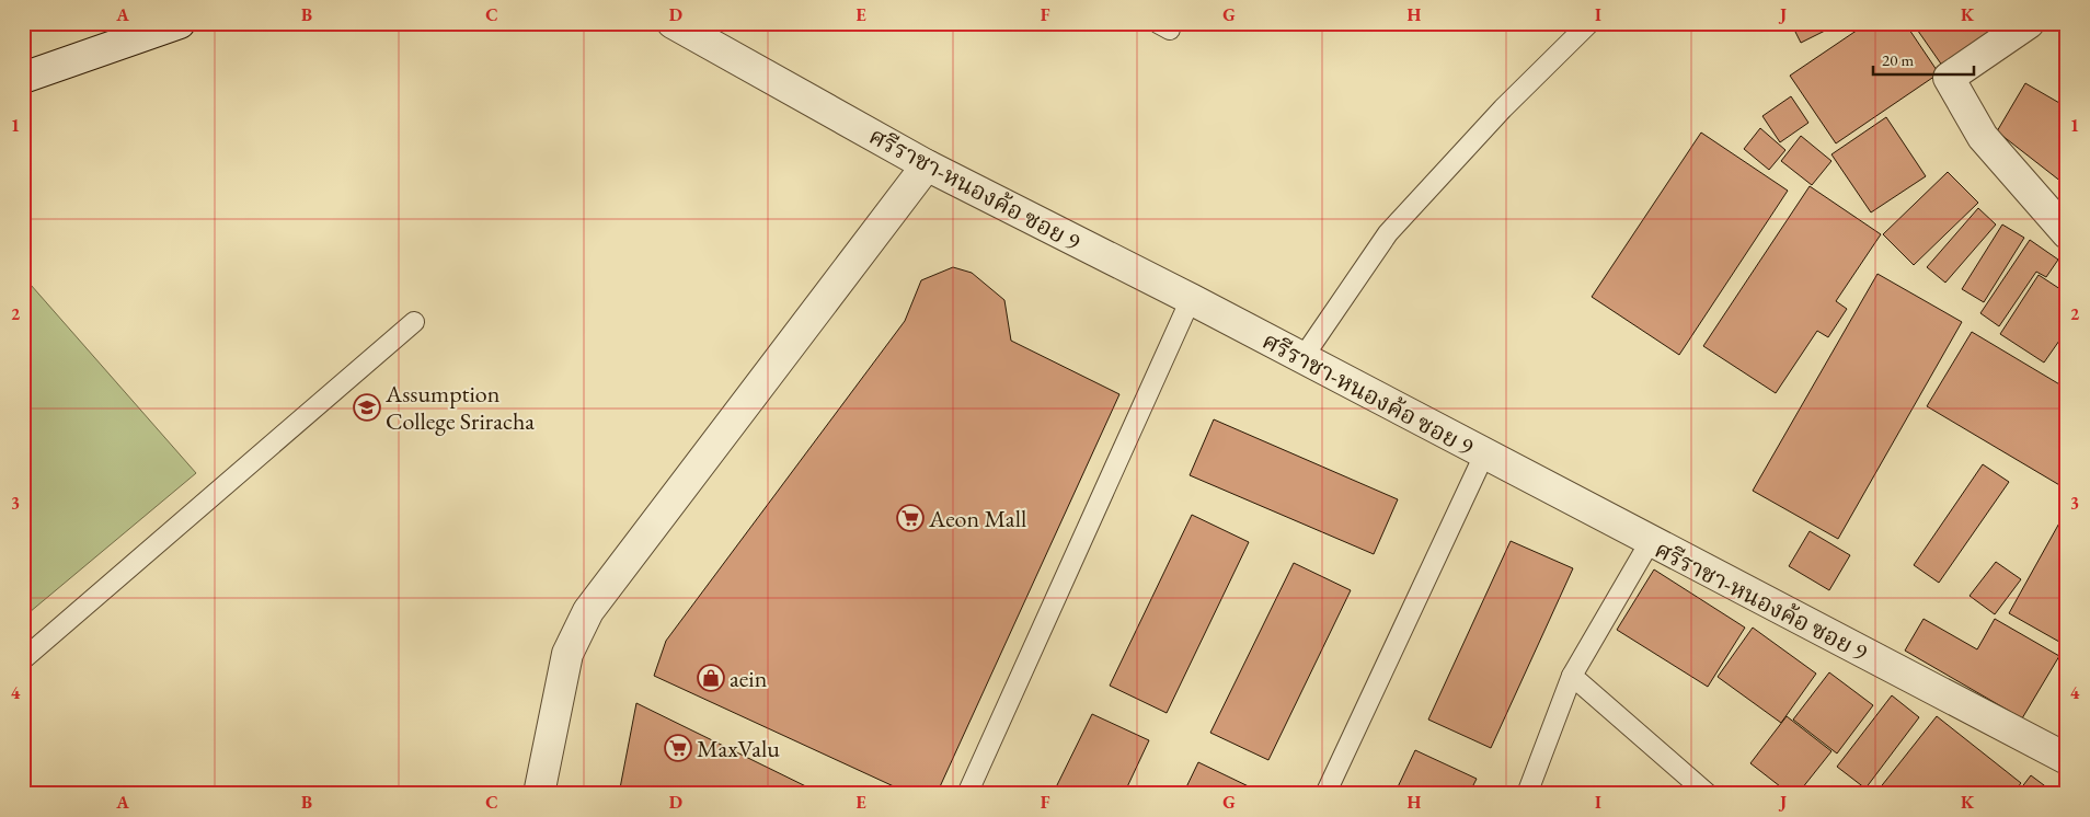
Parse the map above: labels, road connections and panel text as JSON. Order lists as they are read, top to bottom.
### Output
{
  "streets": {
    "street": ["ศรีราชา-หนองค้อ ซอย 9"]
  },
  "places": {
    "school or university": ["Assumption College Sriracha"],
    "supermarket": ["Aeon Mall", "MaxValu"],
    "shop": ["aein"]
  },
  "scale_bar": "20 m",
  "grid": {
    "columns": [
      "A",
      "B",
      "C",
      "D",
      "E",
      "F",
      "G",
      "H",
      "I",
      "J",
      "K"
    ],
    "rows": [
      "1",
      "2",
      "3",
      "4"
    ]
  }
}
